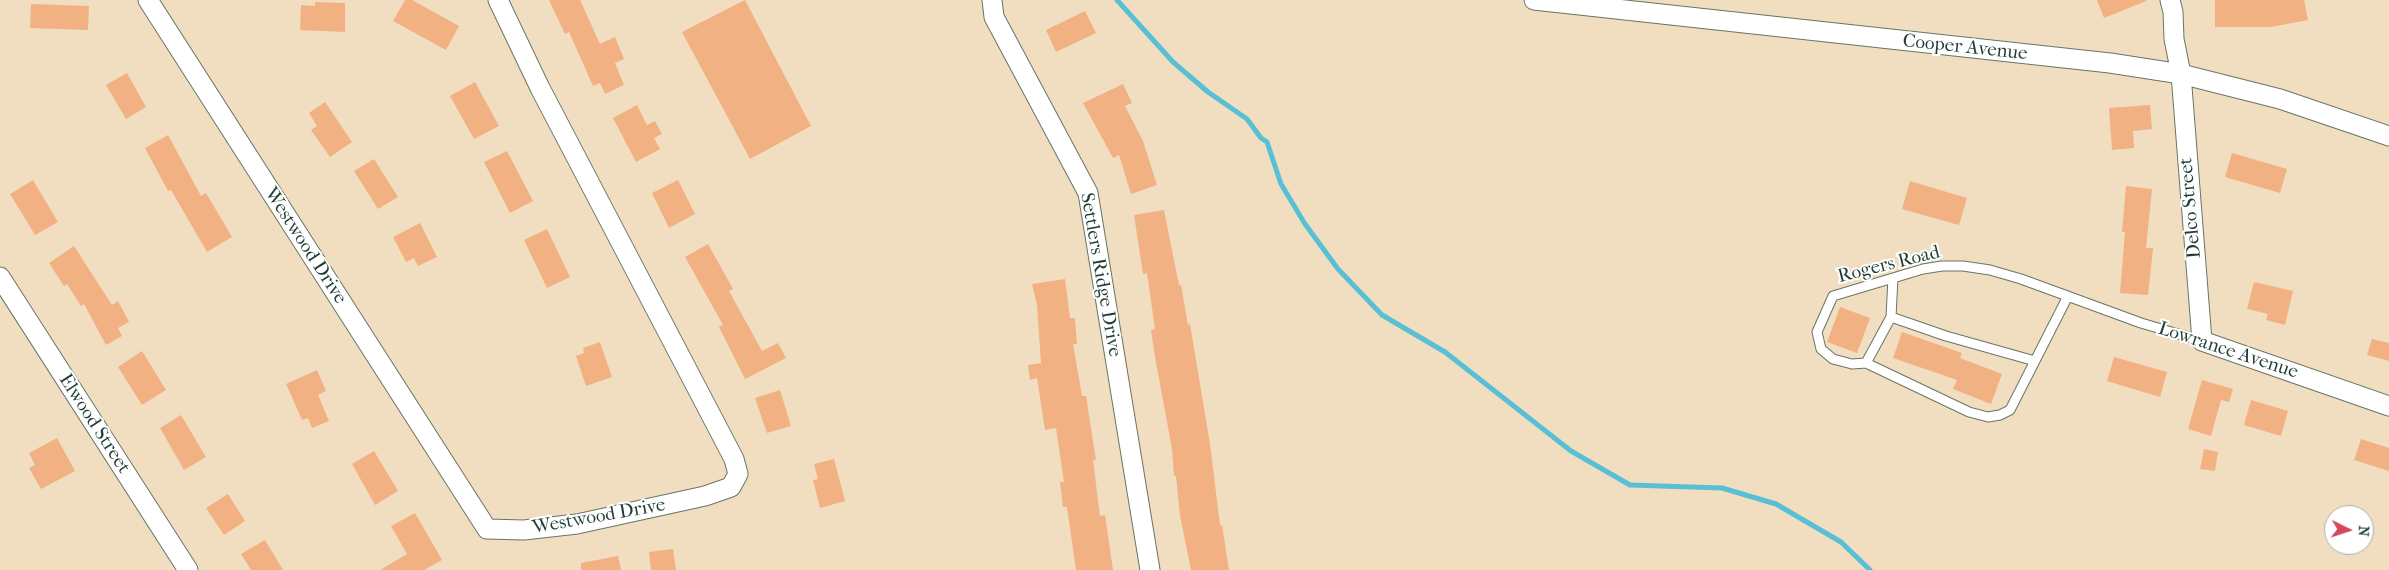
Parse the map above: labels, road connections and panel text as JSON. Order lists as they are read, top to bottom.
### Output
{
  "streets": {
    "street": [
      "Cooper Avenue",
      "Delco Street",
      "Westwood Drive",
      "Settlers Ridge Drive",
      "Lowrance Avenue",
      "Elwood Street"
    ],
    "lane": ["Rogers Road"]
  },
  "crossings": [
    ["Cooper Avenue", "Delco Street"],
    ["Delco Street", "Lowrance Avenue"],
    ["Rogers Road", "Lowrance Avenue"]
  ],
  "north": "right"
}
